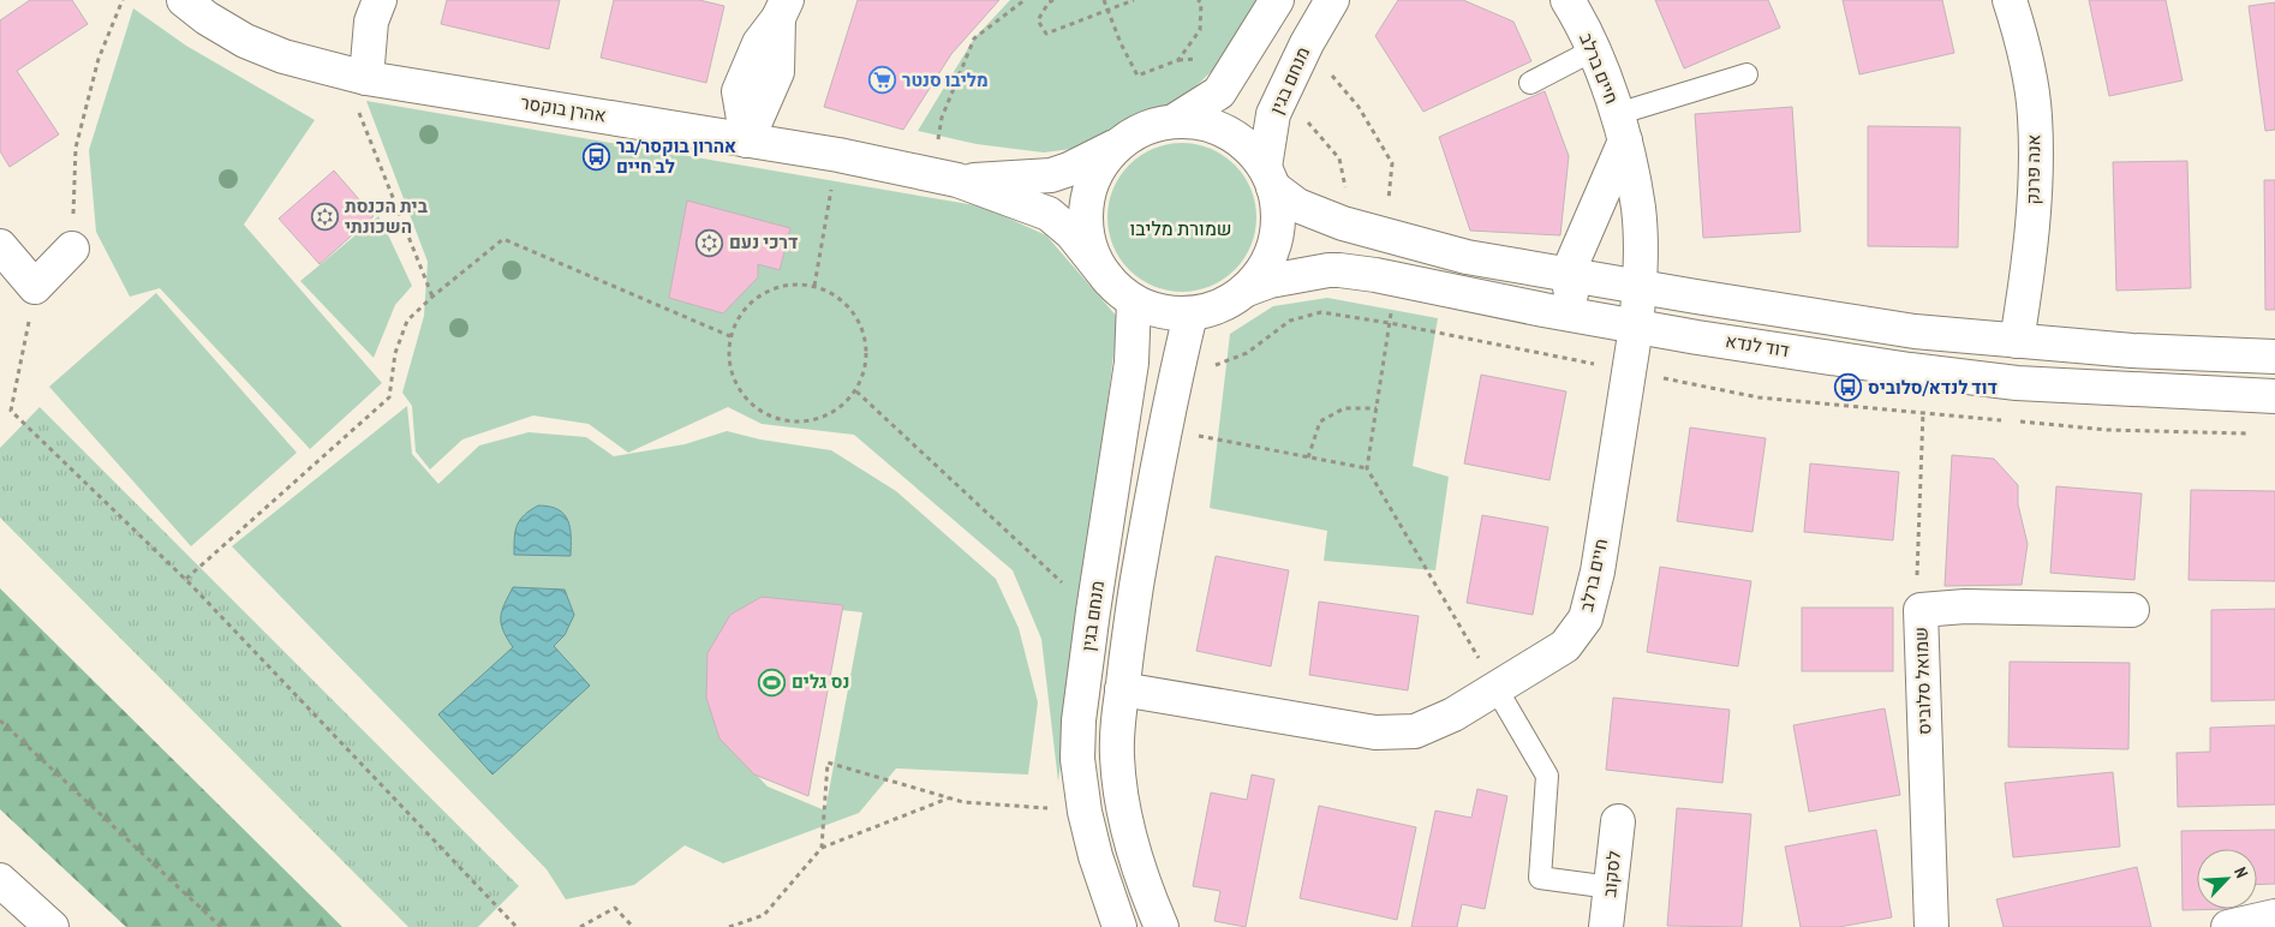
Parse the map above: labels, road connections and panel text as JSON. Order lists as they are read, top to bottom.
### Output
{
  "streets": {
    "street": [
      "חיים ברלב",
      "מנחם בגין",
      "אהרן בוקסר",
      "אנה פרנק",
      "דוד לנדא",
      "שמואל סלוביס",
      "לסקוב"
    ]
  },
  "crossings": [
    ["חיים ברלב", "מנחם בגין"],
    ["חיים ברלב", "דוד לנדא"],
    ["מנחם בגין", "אהרן בוקסר"],
    ["מנחם בגין", "דוד לנדא"],
    ["אהרן בוקסר", "דוד לנדא"]
  ],
  "districts": ["שמורת מליבו"],
  "places": {
    "supermarket": ["מליבו סנטר"],
    "bus stop": ["אהרון בוקסר/בר לב חיים", "דוד לנדא/סלוביס"],
    "synagogue": ["בית הכנסת השכונתי", "דרכי נעם"],
    "sports": ["נס גלים"]
  },
  "north": "top right"
}
